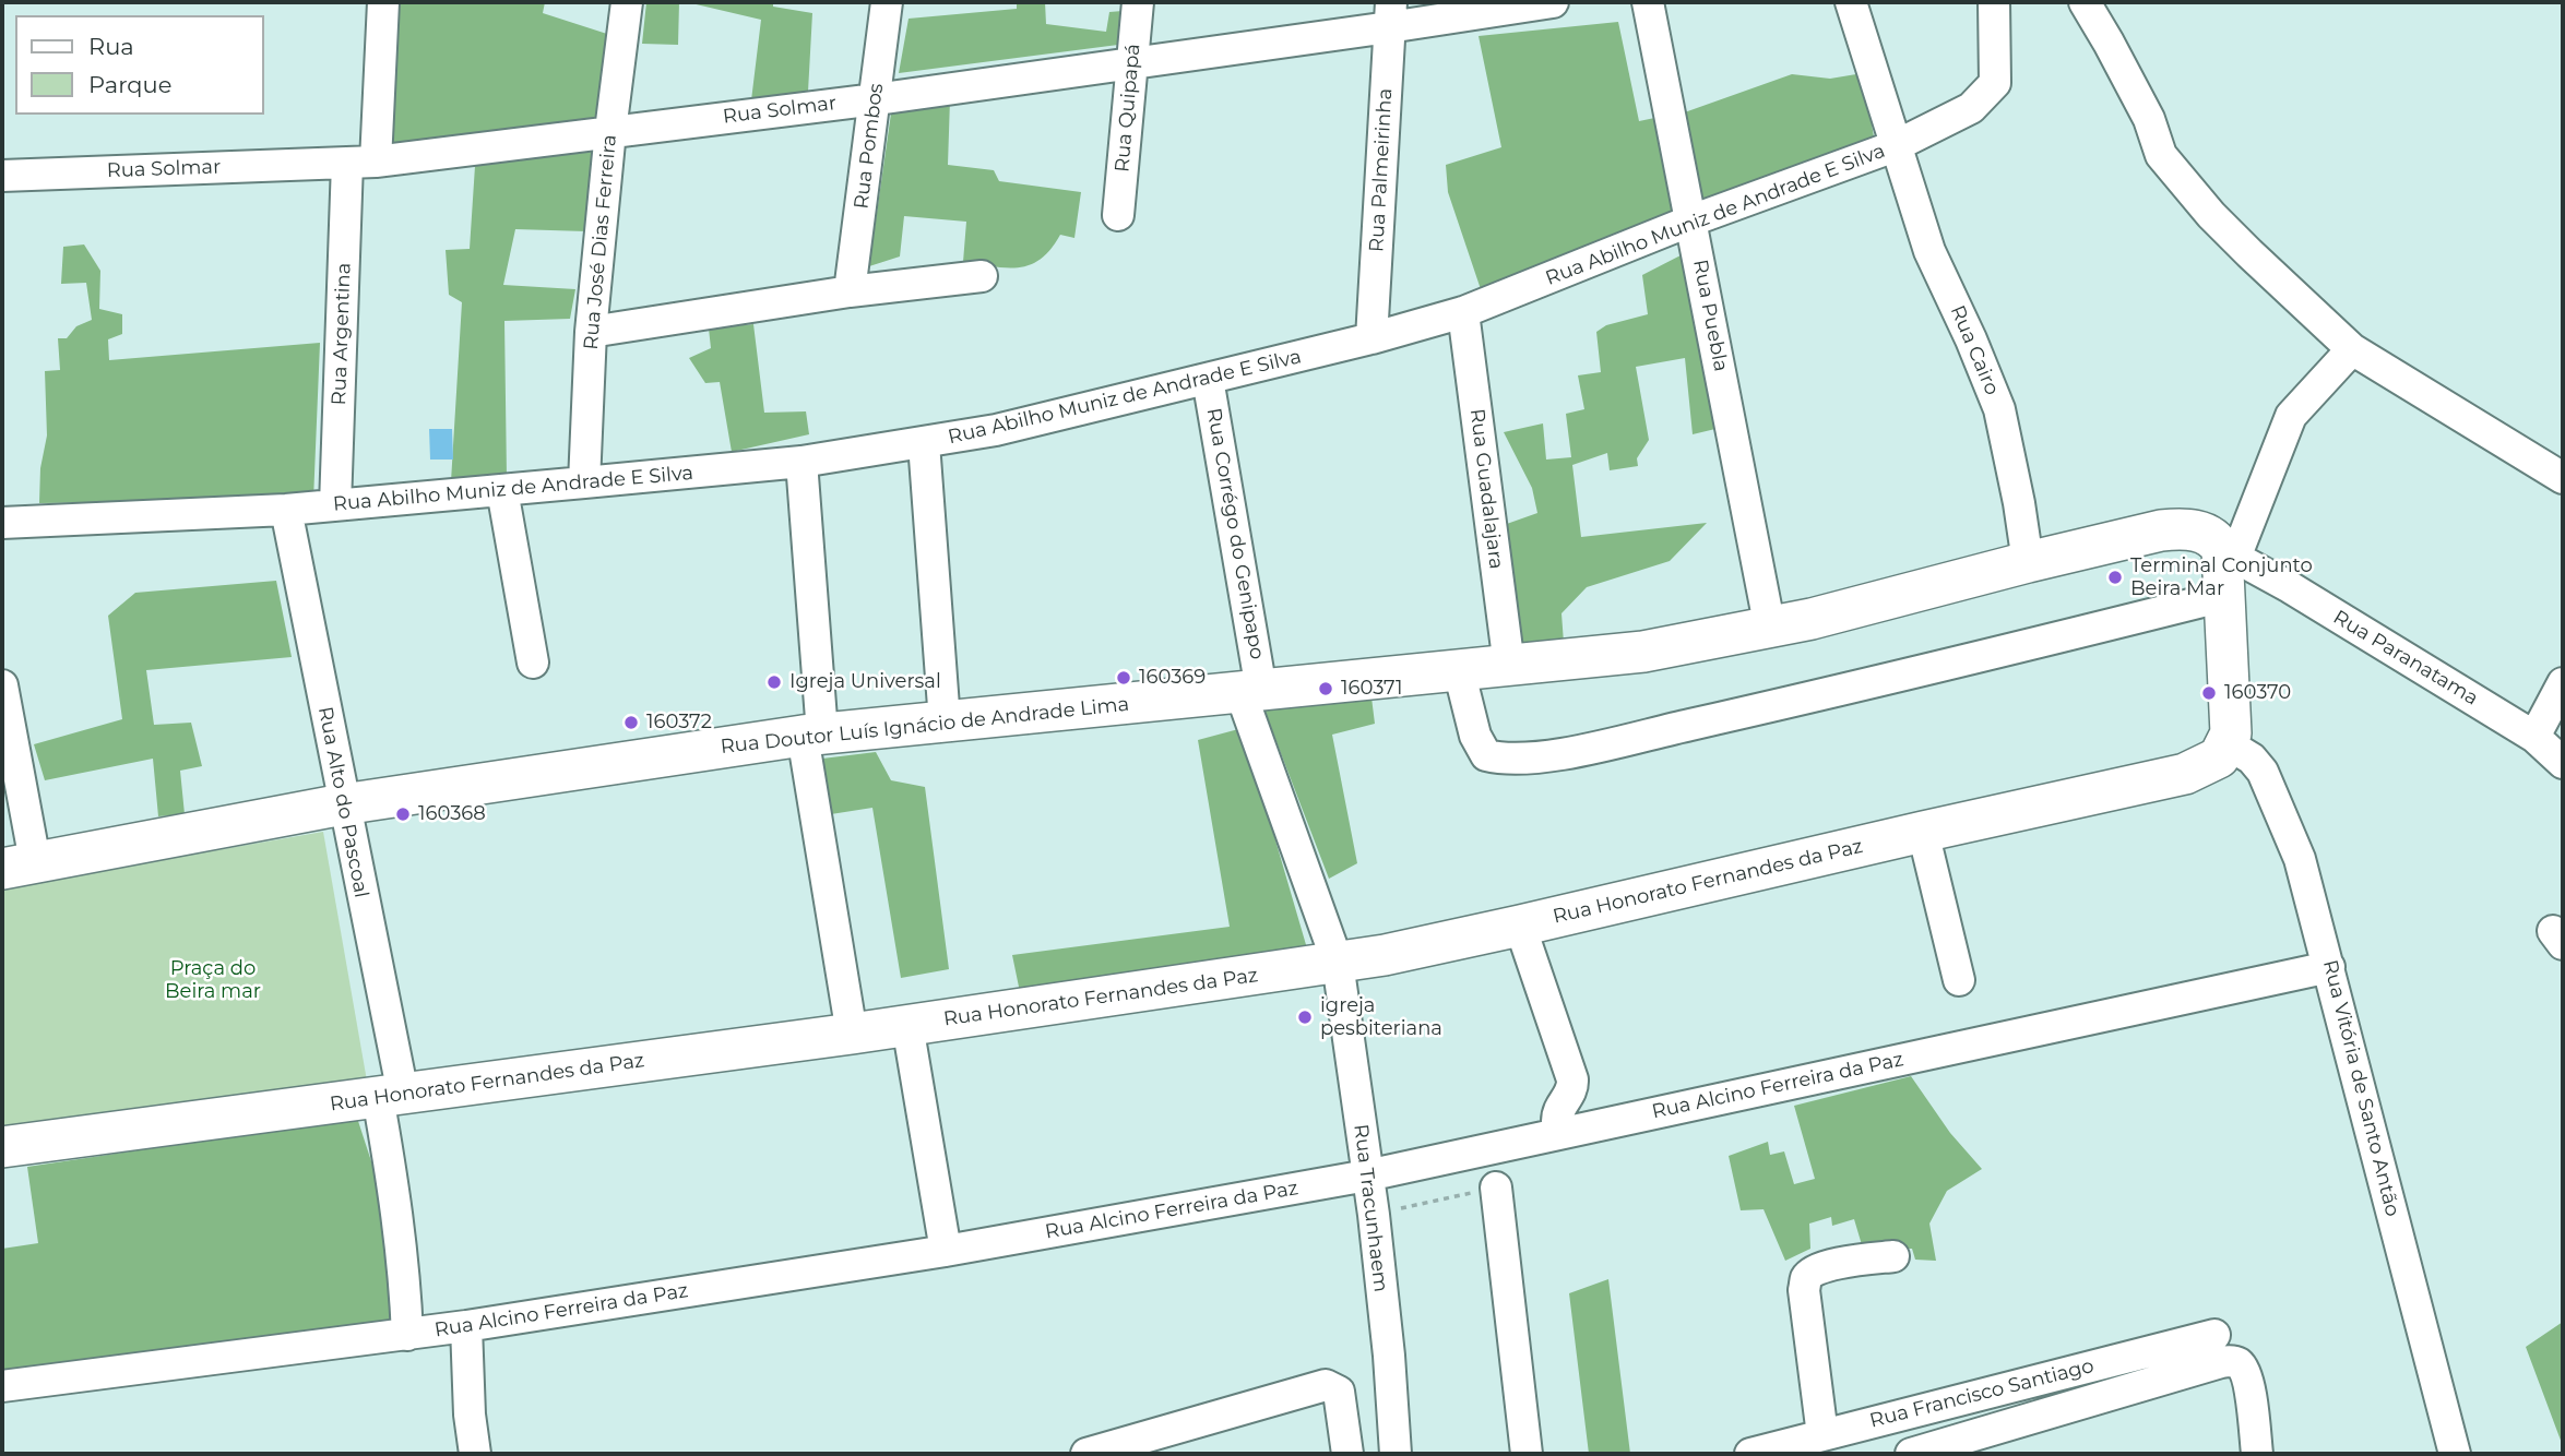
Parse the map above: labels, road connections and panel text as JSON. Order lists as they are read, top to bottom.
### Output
{
  "streets": {
    "main road": ["Rua Paranatama", "Rua Doutor Luís Ignácio de Andrade Lima", "Rua Honorato Fernandes da Paz"],
    "street": [
      "Rua Quipapá",
      "Rua Solmar",
      "Rua Pombos",
      "Rua Palmeirinha",
      "Rua Abilho Muniz de Andrade E Silva",
      "Rua José Dias Ferreira",
      "Rua Puebla",
      "Rua Argentina",
      "Rua Cairo",
      "Rua Guadalajara",
      "Rua Corrégo do Genipapo",
      "Rua Alto do Pascoal",
      "Rua Alcino Ferreira da Paz",
      "Rua Vitória de Santo Antão",
      "Rua Tracunhaem",
      "Rua Francisco Santiago"
    ]
  },
  "crossings": [
    ["Rua Quipapá", "Rua Solmar"],
    ["Rua Solmar", "Rua Pombos"],
    ["Rua Solmar", "Rua Palmeirinha"],
    ["Rua Solmar", "Rua José Dias Ferreira"],
    ["Rua Solmar", "Rua Argentina"],
    ["Rua Palmeirinha", "Rua Abilho Muniz de Andrade E Silva"],
    ["Rua Abilho Muniz de Andrade E Silva", "Rua José Dias Ferreira"],
    ["Rua Abilho Muniz de Andrade E Silva", "Rua Puebla"],
    ["Rua Abilho Muniz de Andrade E Silva", "Rua Argentina"],
    ["Rua Abilho Muniz de Andrade E Silva", "Rua Cairo"],
    ["Rua Abilho Muniz de Andrade E Silva", "Rua Guadalajara"],
    ["Rua Abilho Muniz de Andrade E Silva", "Rua Corrégo do Genipapo"],
    ["Rua Abilho Muniz de Andrade E Silva", "Rua Alto do Pascoal"],
    ["Rua Puebla", "Rua Doutor Luís Ignácio de Andrade Lima"],
    ["Rua Cairo", "Rua Paranatama"],
    ["Rua Cairo", "Rua Doutor Luís Ignácio de Andrade Lima"],
    ["Rua Guadalajara", "Rua Doutor Luís Ignácio de Andrade Lima"],
    ["Rua Corrégo do Genipapo", "Rua Doutor Luís Ignácio de Andrade Lima"],
    ["Rua Corrégo do Genipapo", "Rua Honorato Fernandes da Paz"],
    ["Rua Corrégo do Genipapo", "Rua Tracunhaem"],
    ["Rua Paranatama", "Rua Doutor Luís Ignácio de Andrade Lima"],
    ["Rua Doutor Luís Ignácio de Andrade Lima", "Rua Alto do Pascoal"],
    ["Rua Alto do Pascoal", "Rua Honorato Fernandes da Paz"],
    ["Rua Alto do Pascoal", "Rua Alcino Ferreira da Paz"],
    ["Rua Honorato Fernandes da Paz", "Rua Vitória de Santo Antão"],
    ["Rua Honorato Fernandes da Paz", "Rua Tracunhaem"],
    ["Rua Alcino Ferreira da Paz", "Rua Vitória de Santo Antão"],
    ["Rua Alcino Ferreira da Paz", "Rua Tracunhaem"]
  ],
  "parks": ["Praça do Beira mar"],
  "places": [
    "Terminal Conjunto Beira Mar",
    "160369",
    "Igreja Universal",
    "160371",
    "160370",
    "160372",
    "160368",
    "igreja pesbiteriana"
  ],
  "legend": ["Rua", "Parque"]
}
